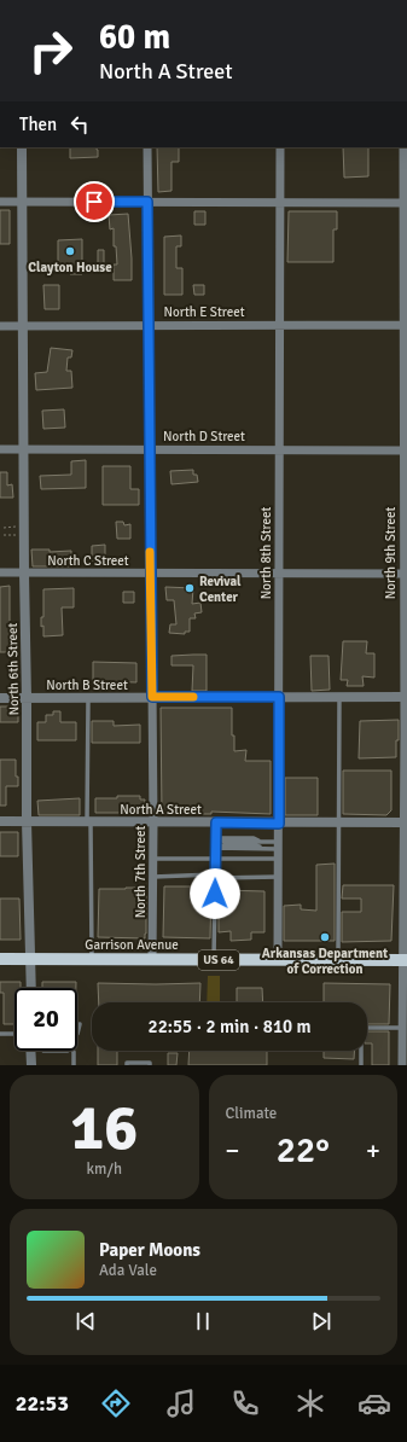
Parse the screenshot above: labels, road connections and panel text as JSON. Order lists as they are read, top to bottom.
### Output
{
  "streets": {
    "main road": ["Garrison Avenue", "US 64"],
    "street": [
      "North E Street",
      "North D Street",
      "North 8th Street",
      "North 9th Street",
      "North C Street",
      "North 6th Street",
      "North B Street",
      "North A Street",
      "North 7th Street"
    ]
  },
  "crossings": [
    ["North E Street", "North 8th Street"],
    ["North E Street", "North 9th Street"],
    ["North E Street", "North 6th Street"],
    ["North E Street", "North 7th Street"],
    ["North D Street", "North 8th Street"],
    ["North D Street", "North 9th Street"],
    ["North D Street", "North 6th Street"],
    ["North D Street", "North 7th Street"],
    ["North 8th Street", "North C Street"],
    ["North 8th Street", "North B Street"],
    ["North 8th Street", "North A Street"],
    ["North 8th Street", "Garrison Avenue"],
    ["North 9th Street", "North C Street"],
    ["North 9th Street", "North B Street"],
    ["North 9th Street", "North A Street"],
    ["North 9th Street", "Garrison Avenue"],
    ["North C Street", "North 6th Street"],
    ["North C Street", "North 7th Street"],
    ["North 6th Street", "North B Street"],
    ["North 6th Street", "North A Street"],
    ["North 6th Street", "Garrison Avenue"],
    ["North B Street", "North 7th Street"],
    ["North A Street", "North 7th Street"],
    ["North 7th Street", "Garrison Avenue"]
  ],
  "places": ["Clayton House", "Revival Center", "Arkansas Department of Correction"],
  "page": {
    "turn": ["60 m", "North A Street"],
    "then": "Then",
    "limit": "20",
    "trip": "22:55 · 2 min · 810 m",
    "tile": [
      ["16", "km/h"],
      "Climate"
    ],
    "heat": ["−", "22°", "+"],
    "song": ["Paper Moons", "Ada Vale"],
    "tabs": "22:53"
  }
}
